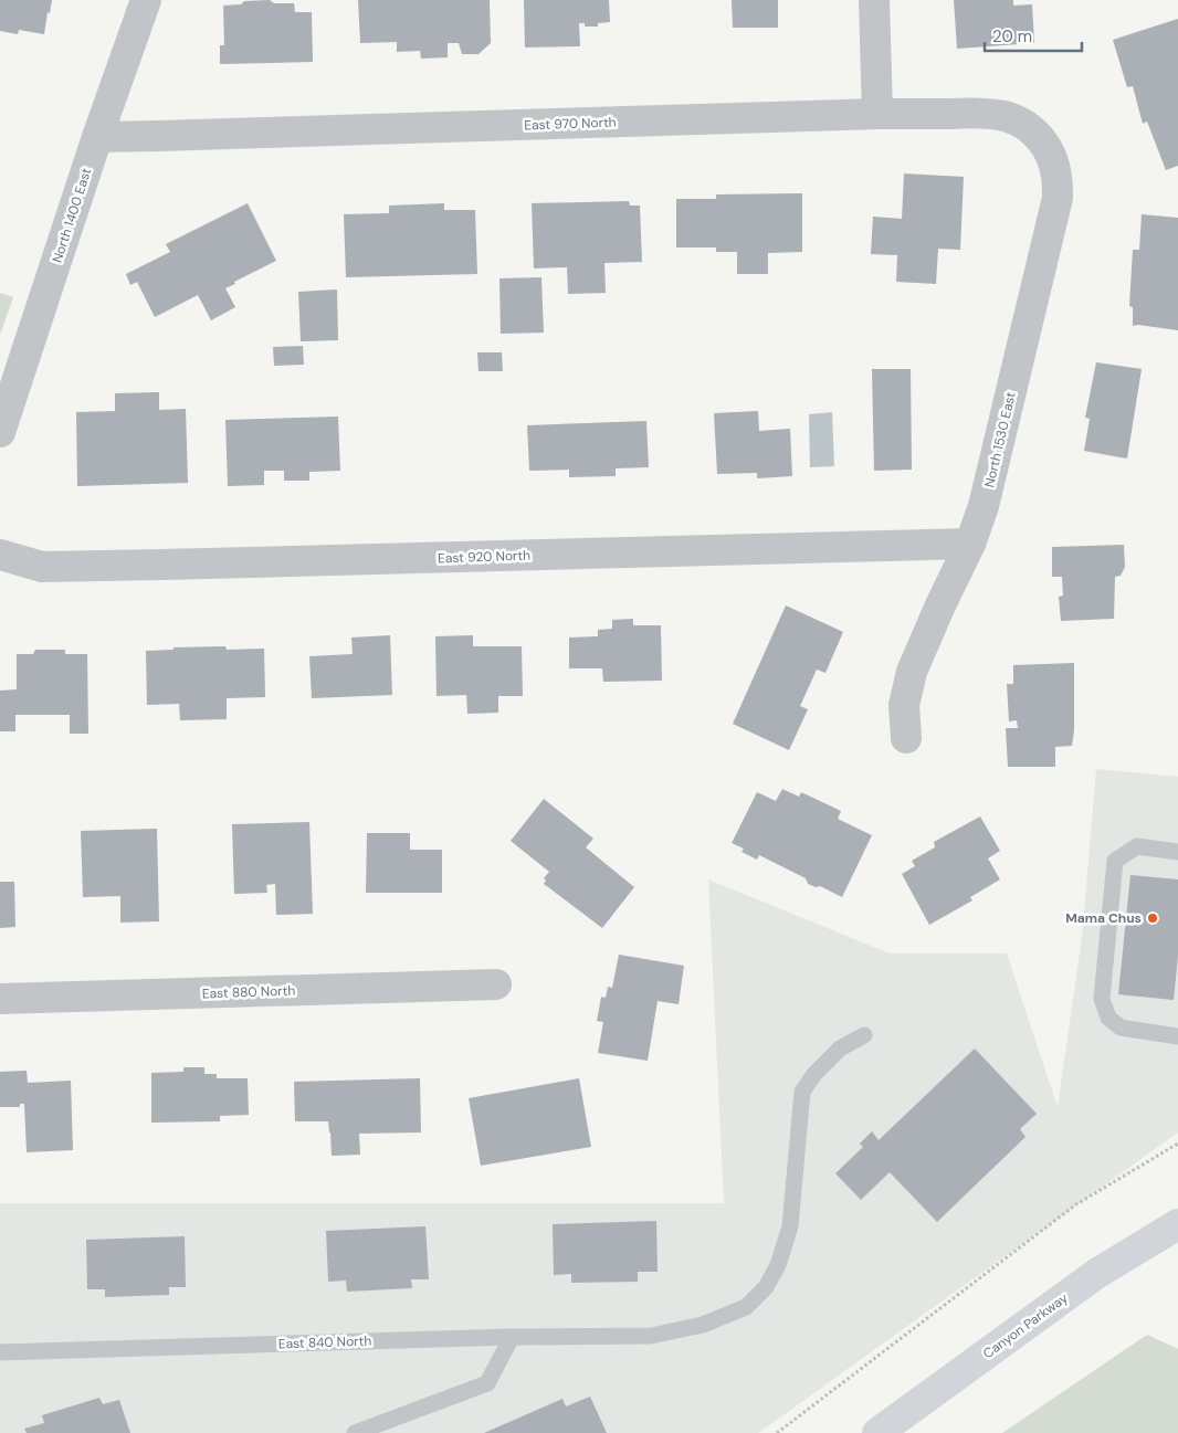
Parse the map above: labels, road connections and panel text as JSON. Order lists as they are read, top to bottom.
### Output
{
  "streets": {
    "highway": ["Canyon Parkway"],
    "street": [
      "East 970 North",
      "North 1400 East",
      "North 1530 East",
      "East 920 North",
      "East 880 North"
    ],
    "lane": ["East 840 North"]
  },
  "crossings": [
    ["East 970 North", "North 1400 East"],
    ["East 970 North", "North 1530 East"],
    ["North 1530 East", "East 920 North"]
  ],
  "places": ["Mama Chus"],
  "scale_bar": "20 m"
}
